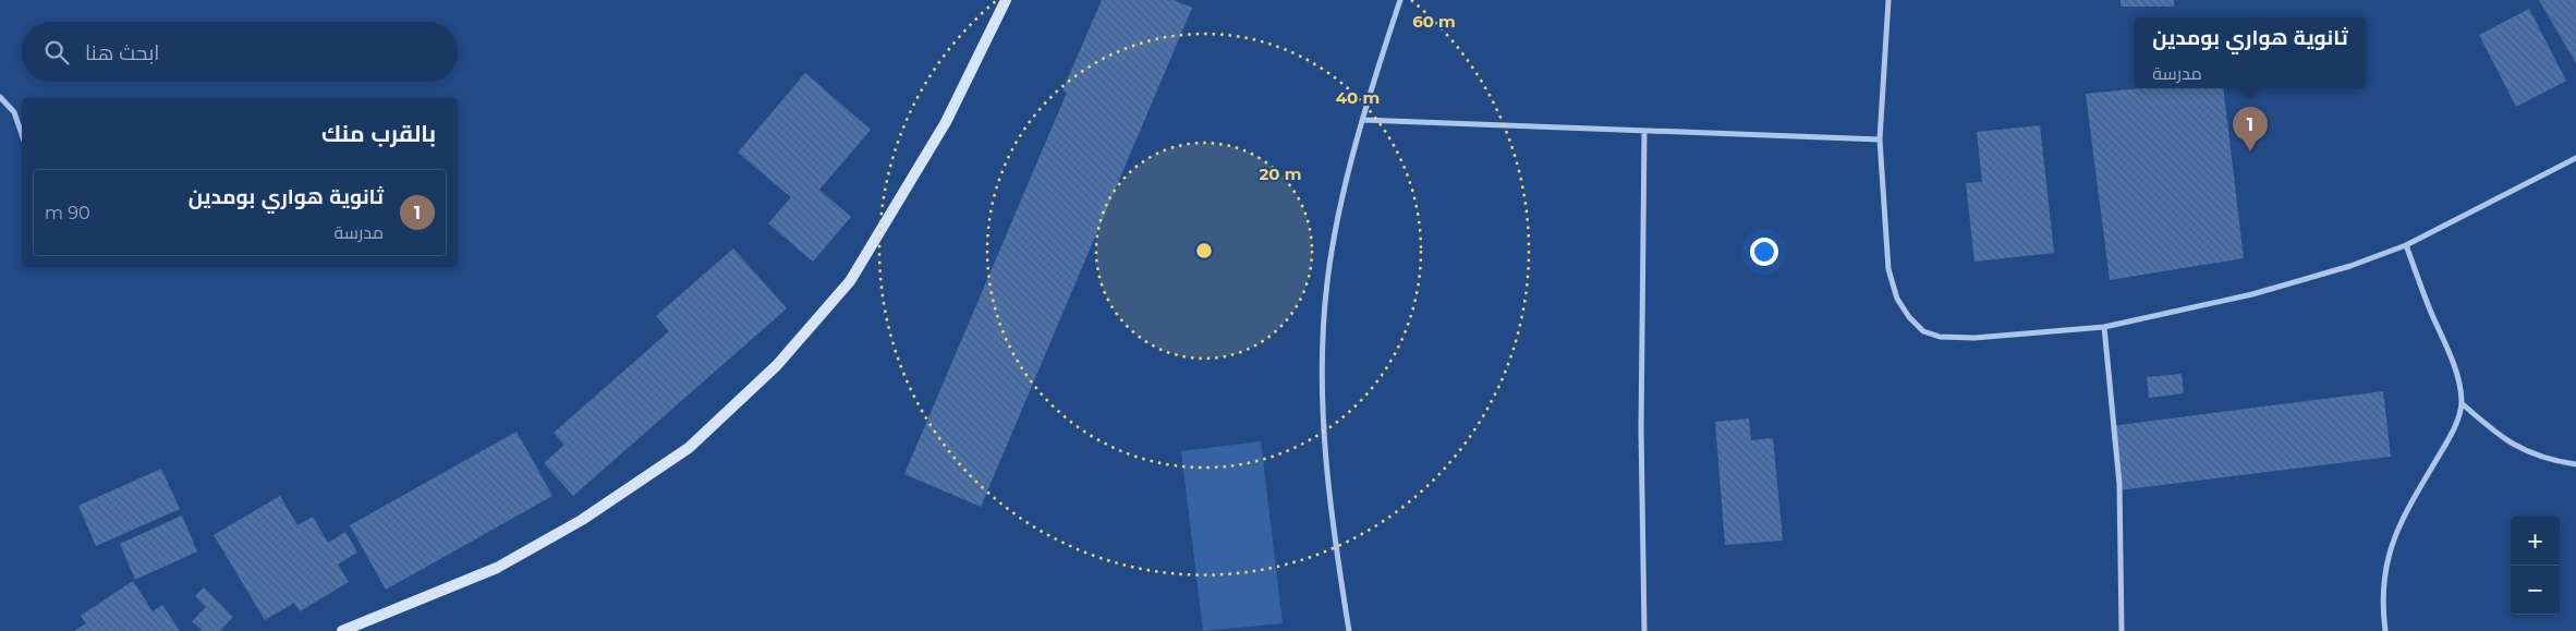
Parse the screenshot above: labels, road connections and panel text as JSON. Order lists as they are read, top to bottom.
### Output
{
  "page": {
    "popup": ["ثانوية هواري بومدين", "مدرسة"],
    "search": "ابحث هنا",
    "heading": "بالقرب منك",
    "pins": "1",
    "list": [
      {
        "mark": "1",
        "name": "ثانوية هواري بومدين",
        "note": "مدرسة",
        "value": "90 m"
      }
    ],
    "map_buttons": ["+", "−"]
  },
  "rings": ["60 m", "40 m", "20 m"]
}
